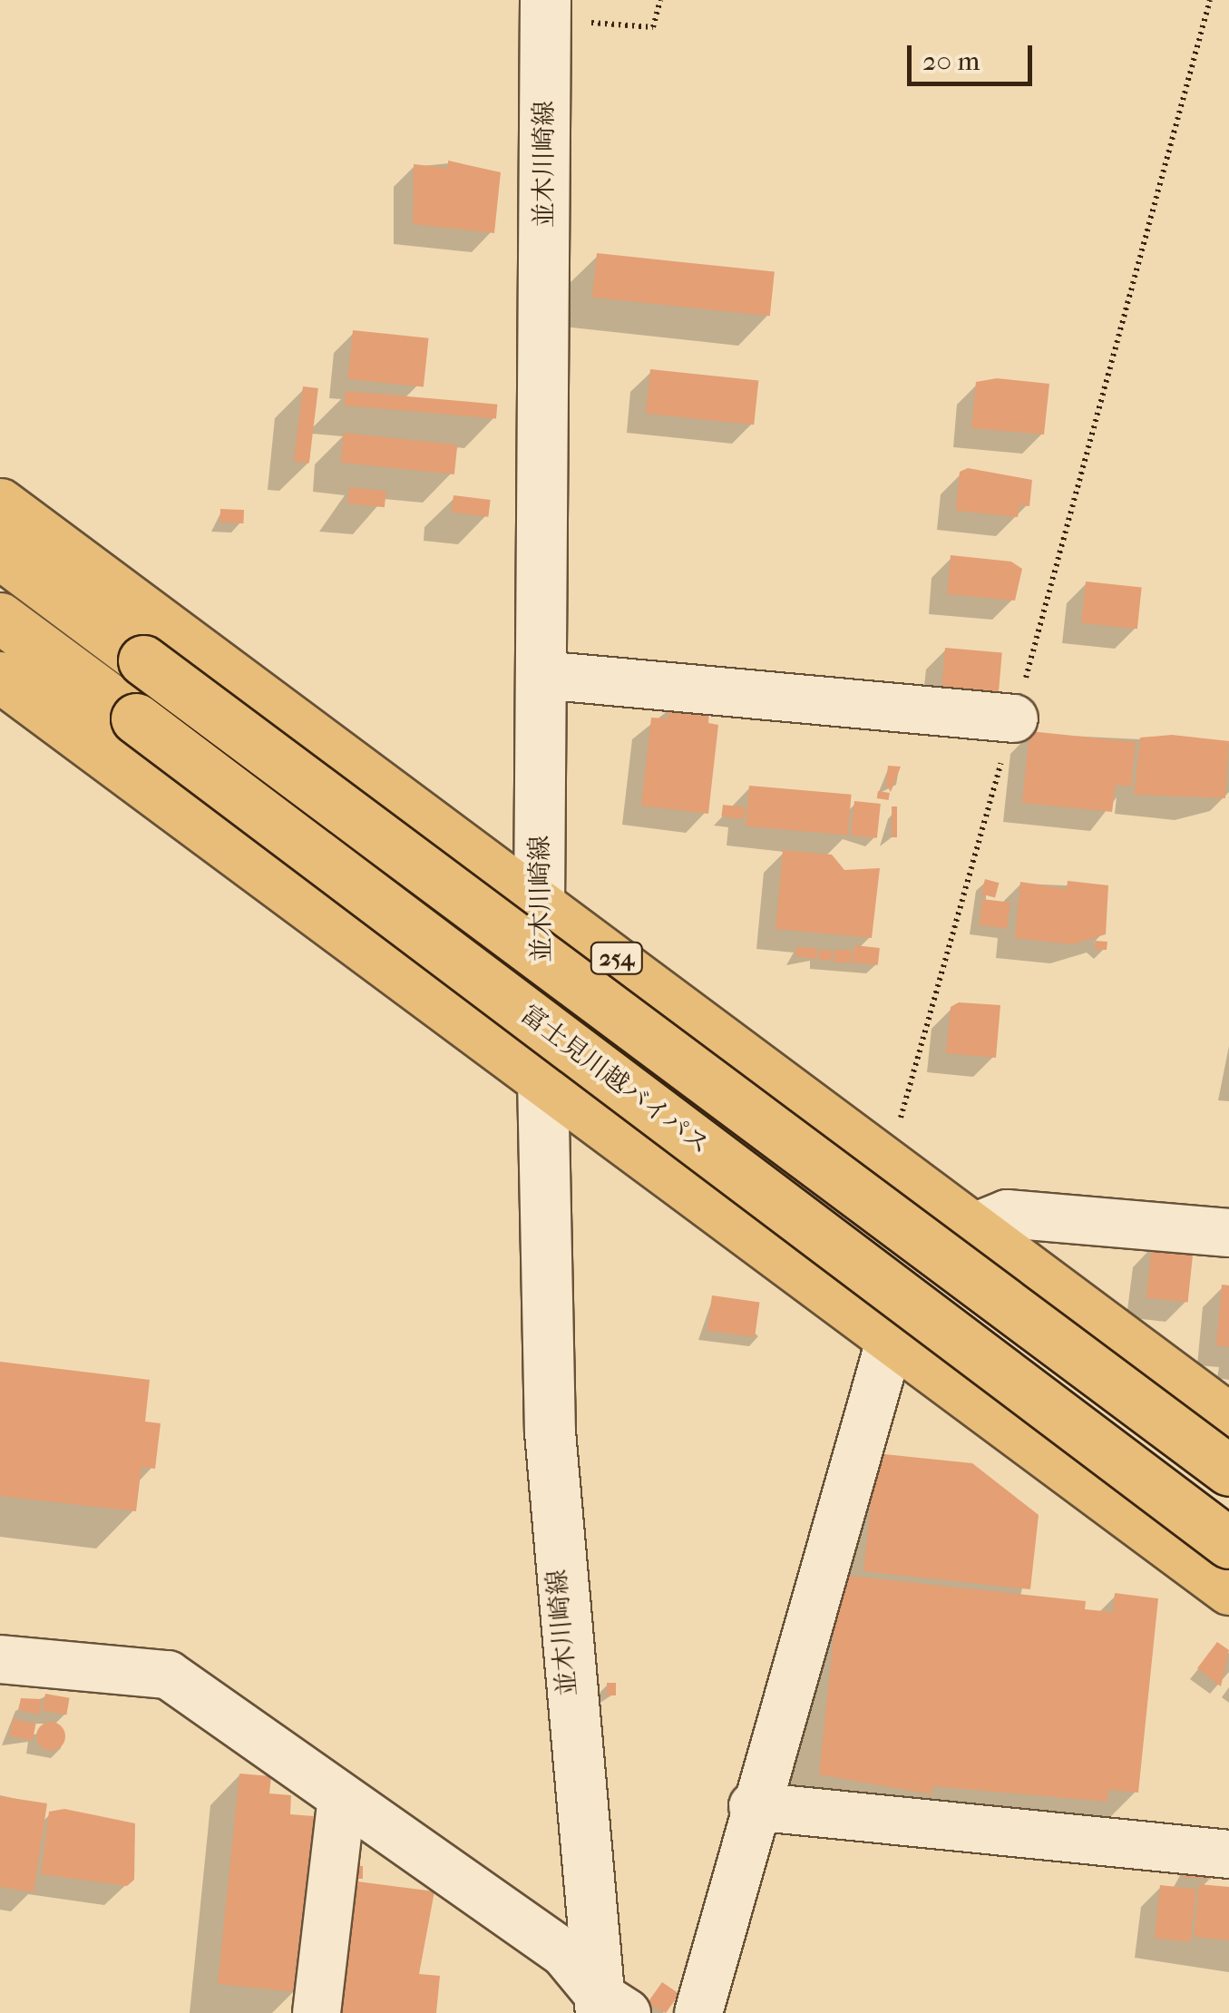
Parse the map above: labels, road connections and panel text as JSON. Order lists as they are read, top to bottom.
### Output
{
  "streets": {
    "highway": ["254", "富士見川越バイパス"],
    "main road": ["並木川崎線"]
  },
  "crossings": [
    ["並木川崎線", "254"]
  ],
  "scale_bar": "20 m"
}
